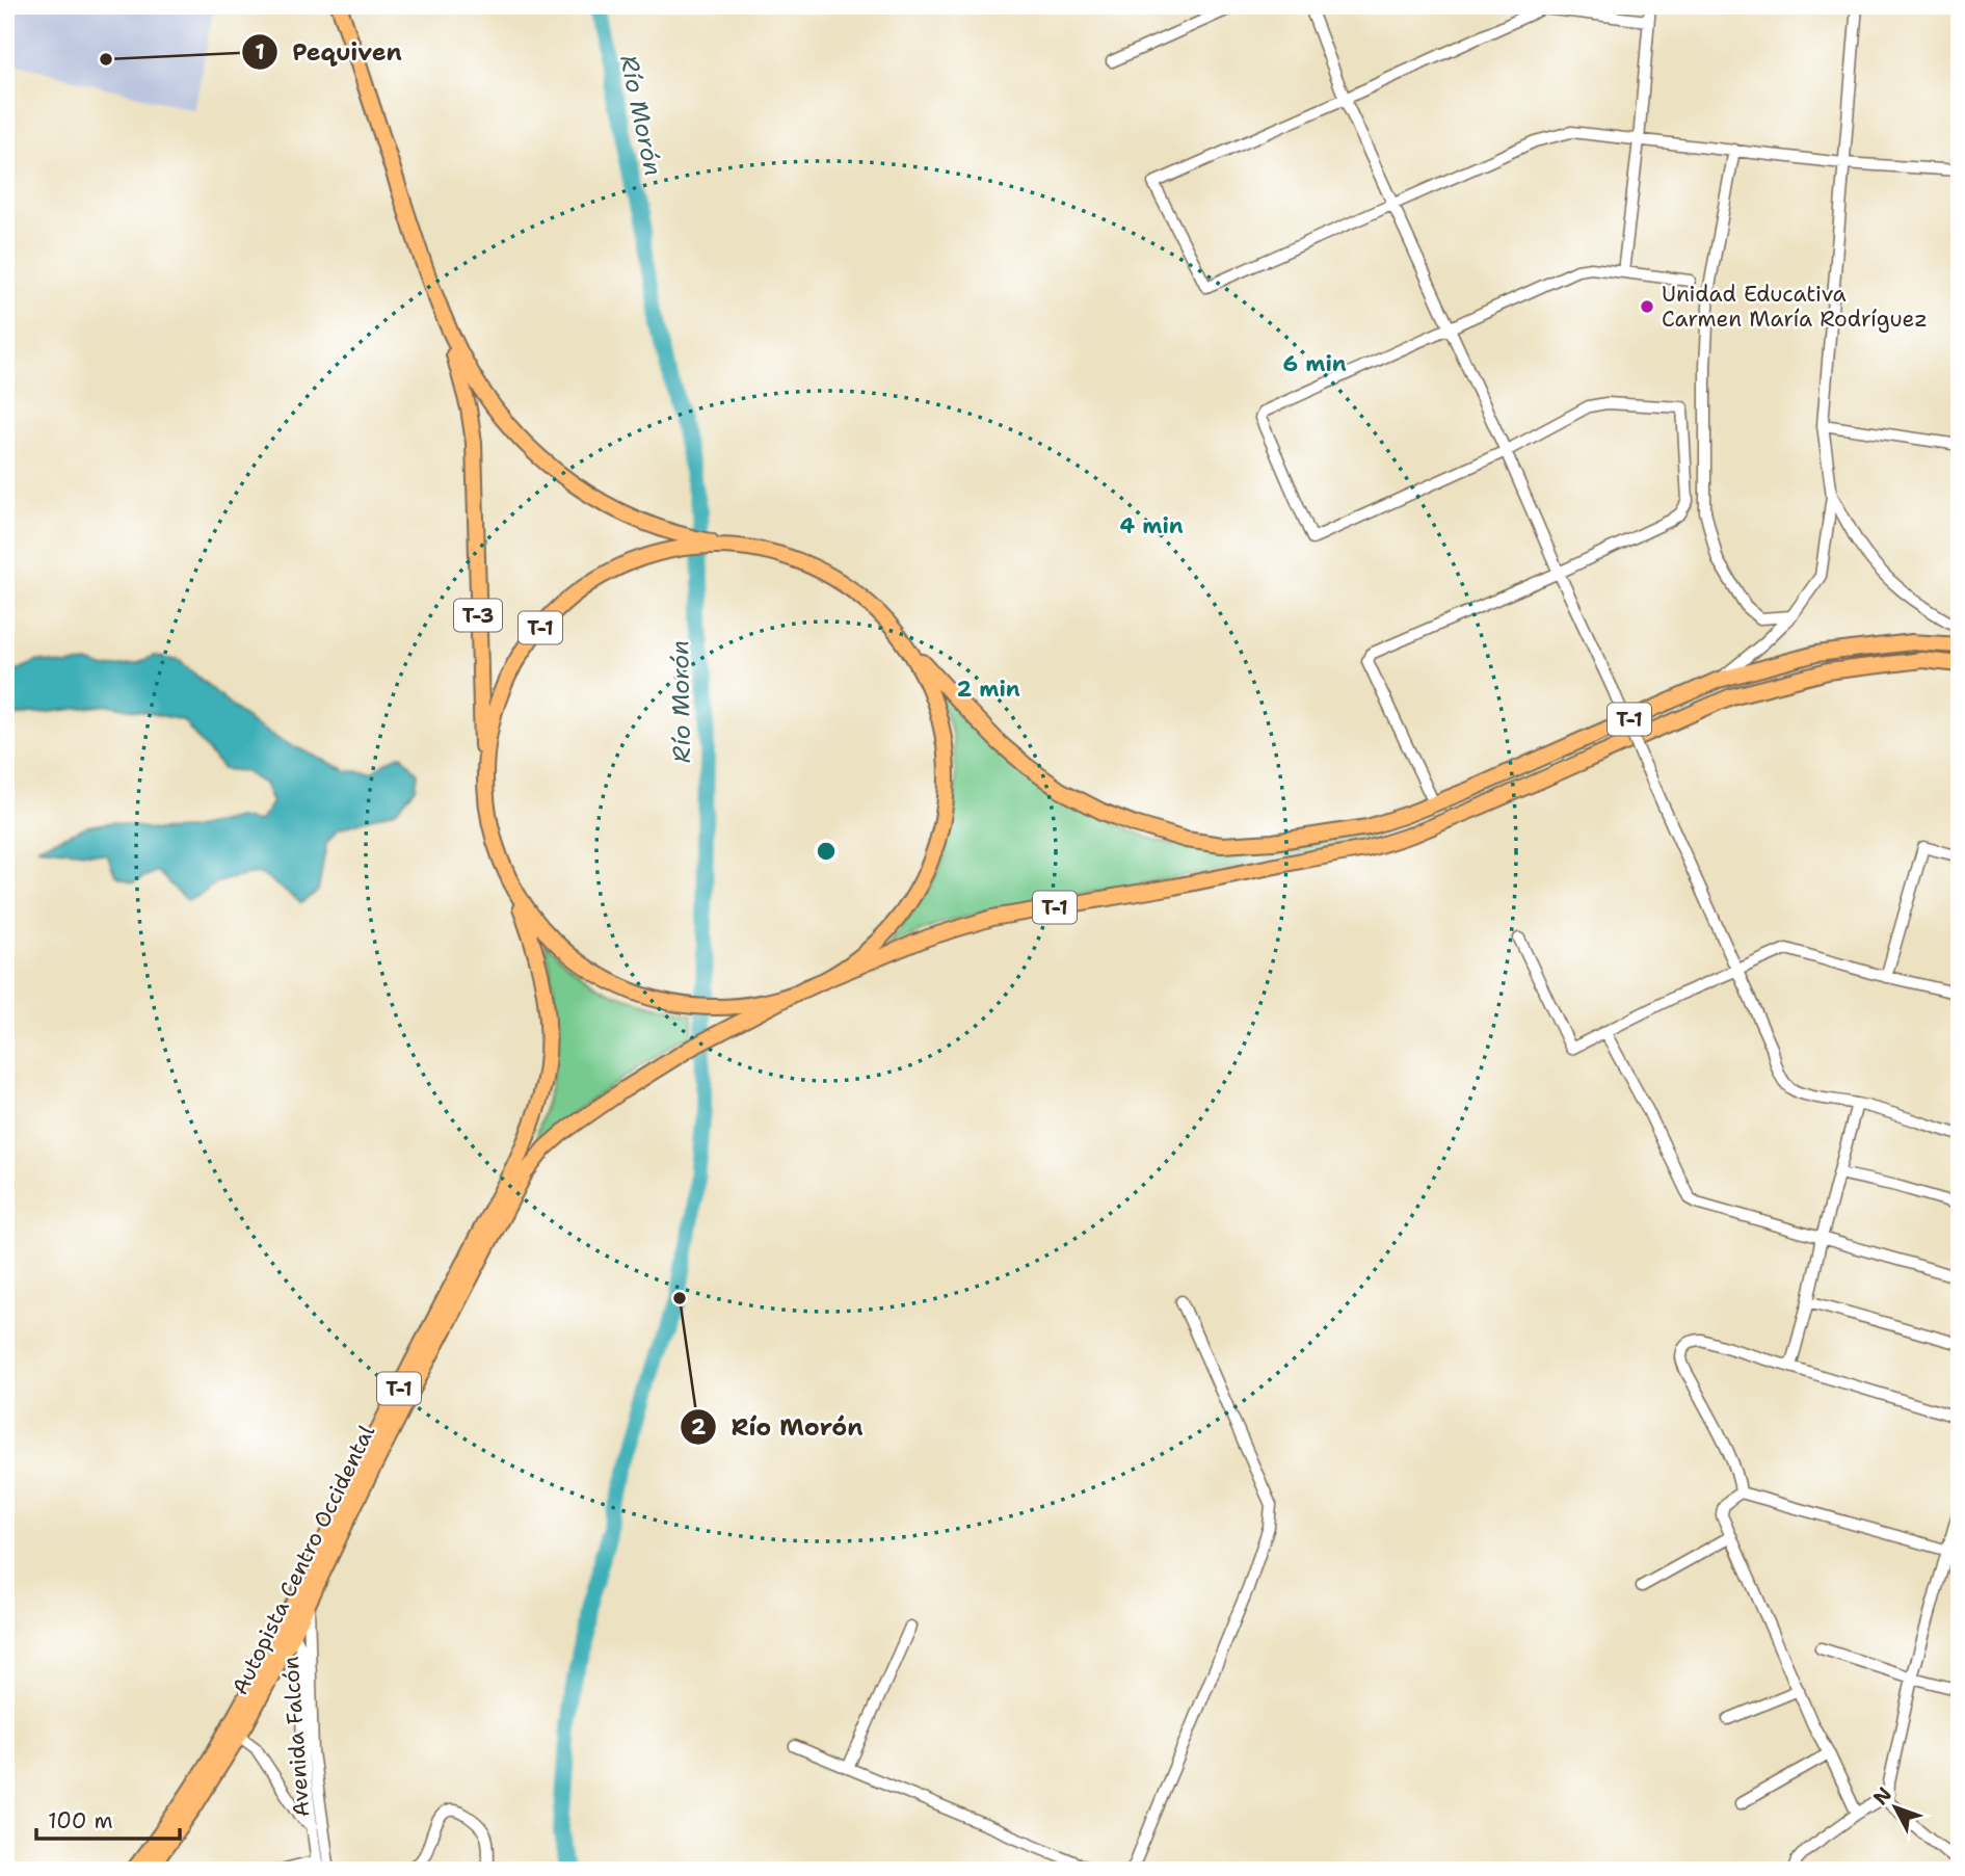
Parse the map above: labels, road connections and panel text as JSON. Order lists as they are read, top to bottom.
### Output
{
  "streets": {
    "highway": ["T-3", "T-1", "Autopista Centro Occidental"],
    "street": ["Avenida Falcón"]
  },
  "crossings": [
    ["T-3", "T-1"],
    ["T-1", "Autopista Centro Occidental"],
    ["Autopista Centro Occidental", "Avenida Falcón"]
  ],
  "water": ["Río Morón"],
  "places": ["Pequiven", "Unidad Educativa Carmen María Rodríguez", "Río Morón"],
  "scale_bar": "100 m",
  "north": "top left",
  "rings": ["6 min", "4 min", "2 min"]
}
